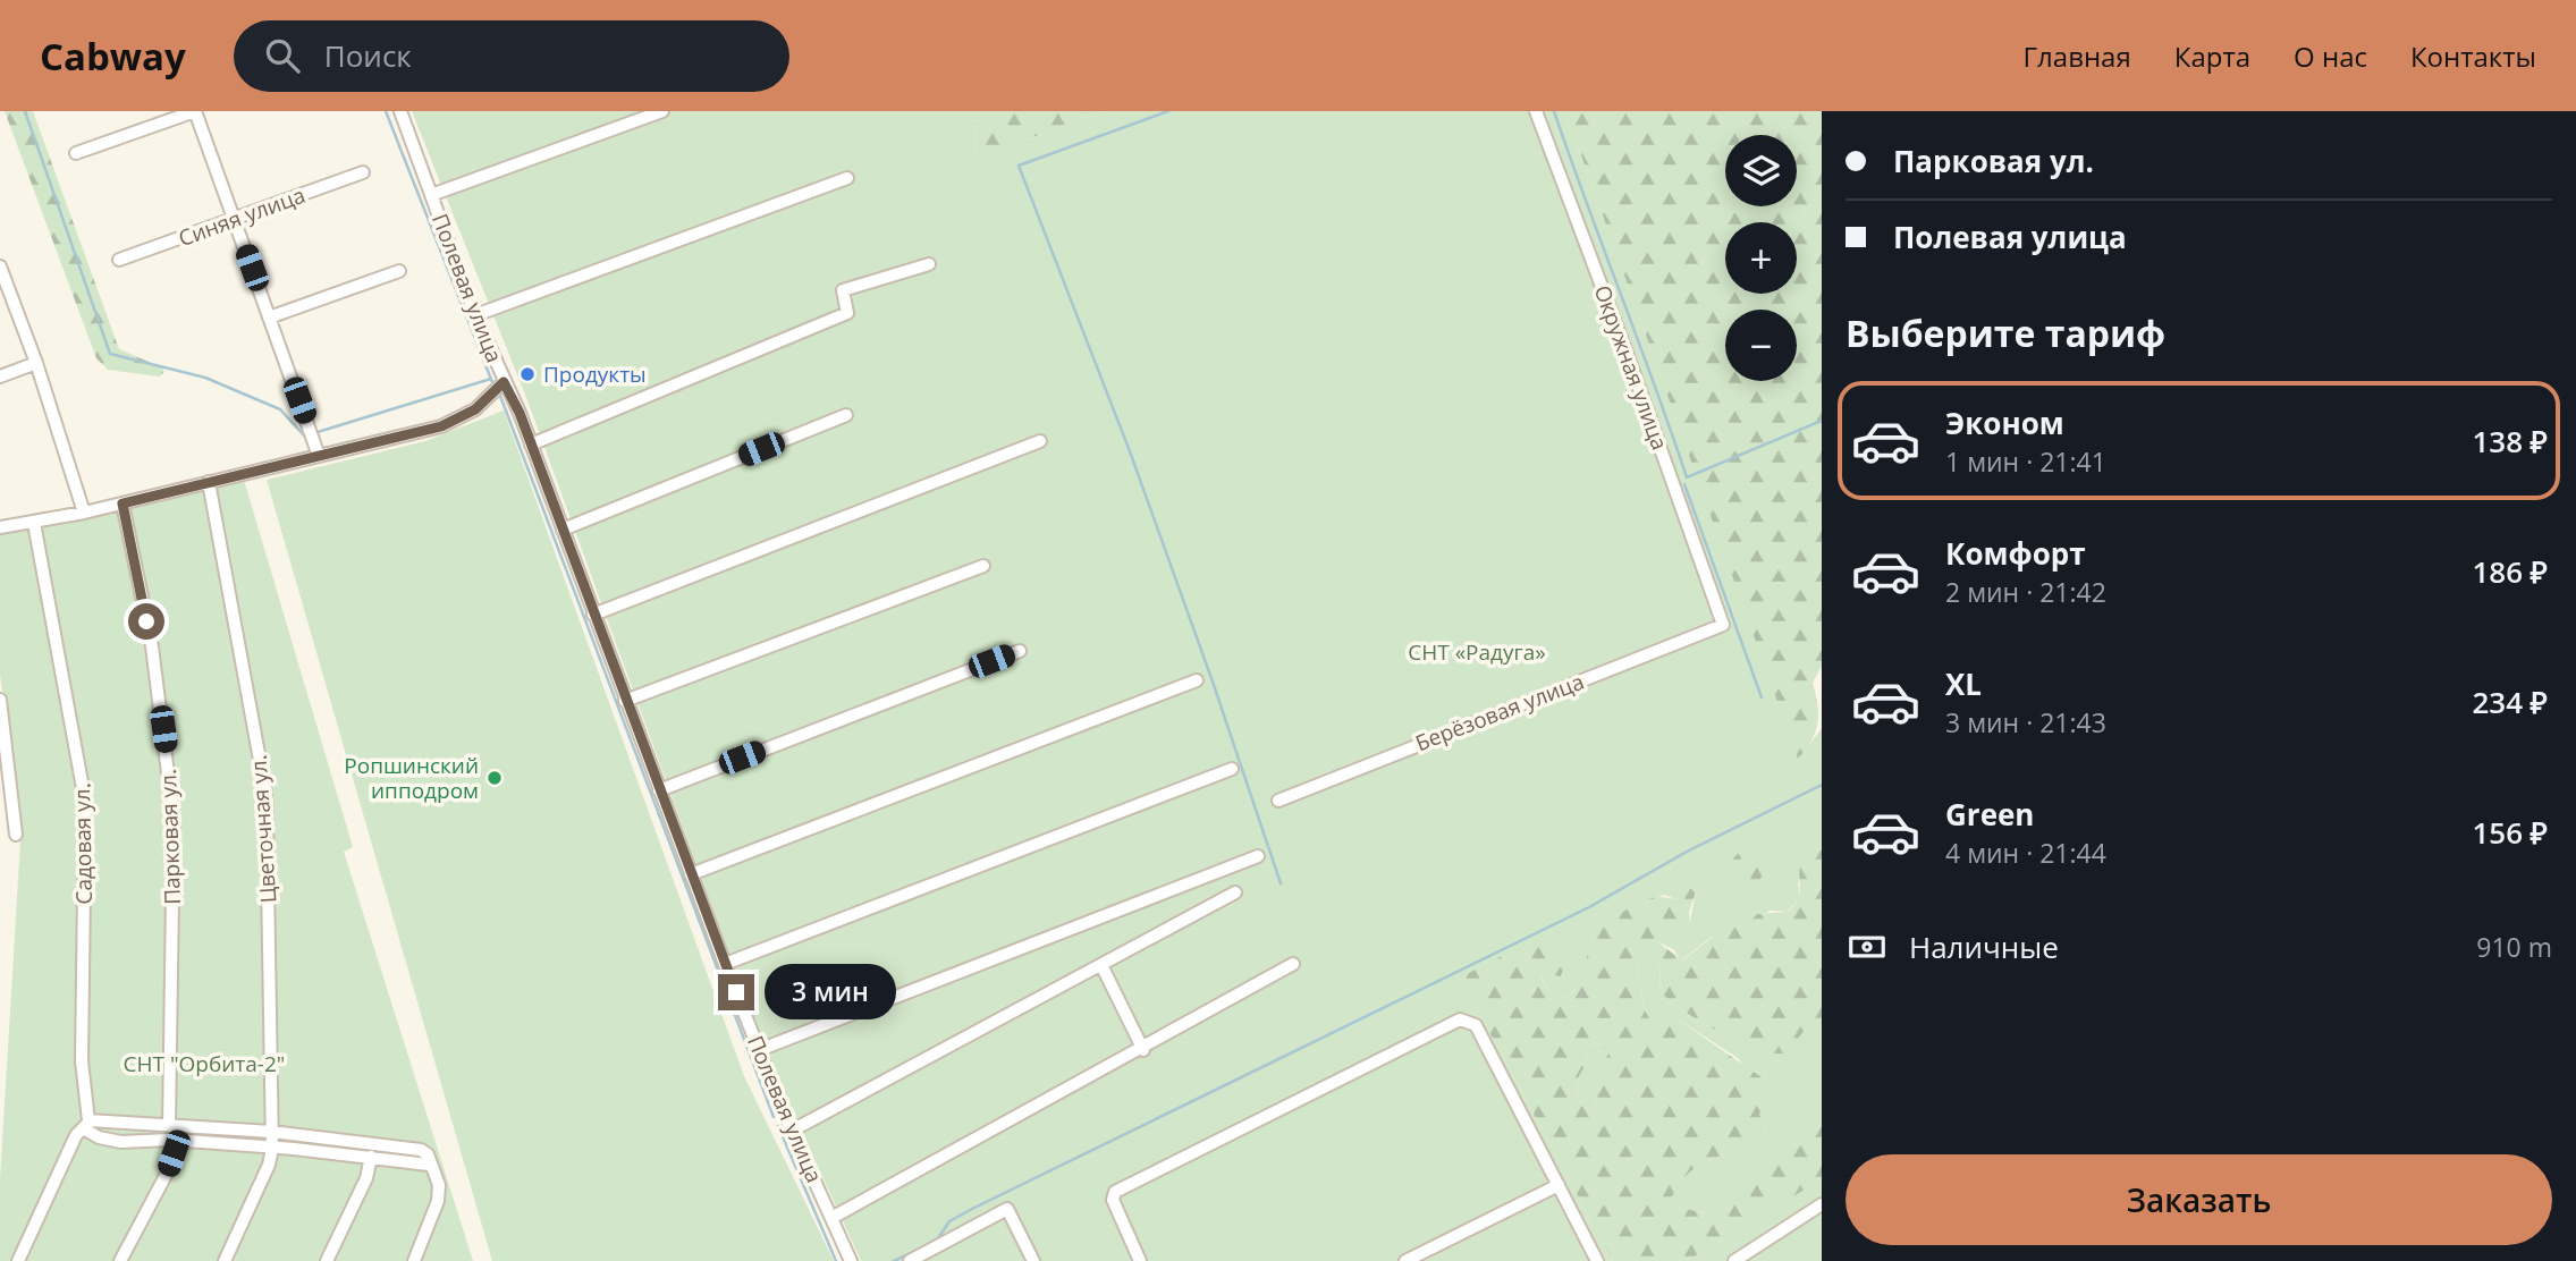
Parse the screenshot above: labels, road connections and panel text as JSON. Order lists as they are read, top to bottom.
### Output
{
  "streets": {
    "street": [
      "Синяя улица",
      "Полевая улица",
      "Окружная улица",
      "Берёзовая улица",
      "Цветочная ул.",
      "Парковая ул.",
      "Садовая ул."
    ]
  },
  "crossings": [
    ["Окружная улица", "Берёзовая улица"]
  ],
  "parks": ["СНТ «Радуга»", "СНТ \"Орбита-2\""],
  "places": ["Продукты", "Ропшинский ипподром"],
  "page": {
    "header": "Cabway",
    "search": "Поиск",
    "nav": [
      "Главная",
      "Карта",
      "О нас",
      "Контакты"
    ],
    "banner": ["Парковая ул.", "Полевая улица"],
    "map_buttons": ["+", "−"],
    "heading": "Выберите тариф",
    "list": [
      {
        "name": "Эконом",
        "note": "1 мин · 21:41",
        "value": "138 ₽"
      },
      {
        "name": "Комфорт",
        "note": "2 мин · 21:42",
        "value": "186 ₽"
      },
      {
        "name": "XL",
        "note": "3 мин · 21:43",
        "value": "234 ₽"
      },
      {
        "name": "Green",
        "note": "4 мин · 21:44",
        "value": "156 ₽"
      }
    ],
    "pay": ["Наличные", "910 m"],
    "bubble": "3 мин",
    "buttons": "Заказать"
  }
}
